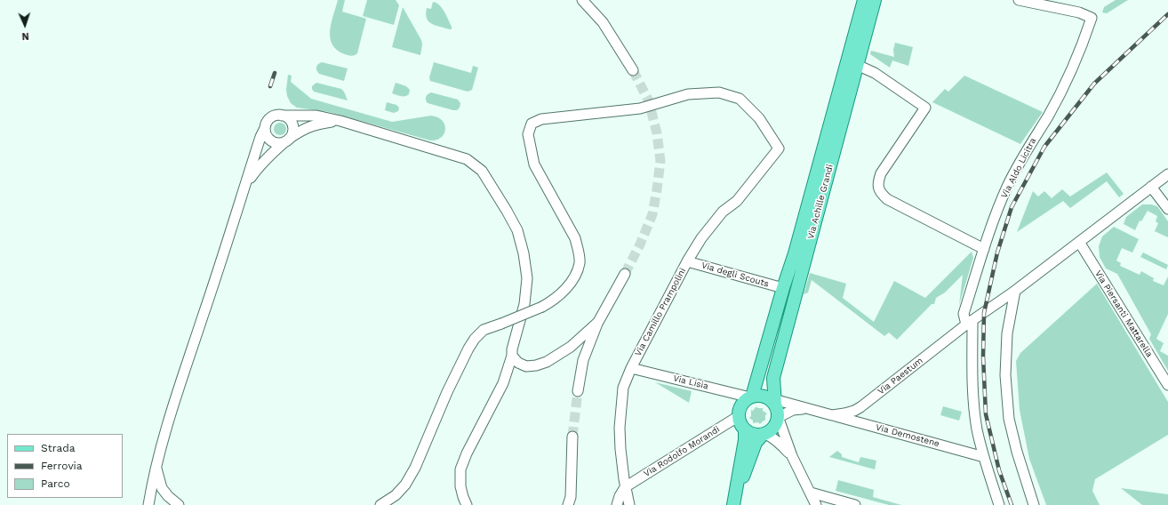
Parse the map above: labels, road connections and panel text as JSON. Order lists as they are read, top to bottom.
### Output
{
  "streets": {
    "main road": ["Via Achille Grandi"],
    "street": [
      "Via Aldo Licitra",
      "Via degli Scouts",
      "Via Camillo Prampolini",
      "Via Piersanti Mattarella",
      "Via Paestum",
      "Via Lisia",
      "Via Demostene",
      "Via Rodolfo Morandi"
    ]
  },
  "crossings": [
    ["Via Aldo Licitra", "Via Paestum"],
    ["Via Aldo Licitra", "Via Demostene"],
    ["Via Achille Grandi", "Via degli Scouts"],
    ["Via Achille Grandi", "Via Paestum"],
    ["Via Achille Grandi", "Via Lisia"],
    ["Via Achille Grandi", "Via Rodolfo Morandi"],
    ["Via degli Scouts", "Via Camillo Prampolini"],
    ["Via Camillo Prampolini", "Via Lisia"],
    ["Via Camillo Prampolini", "Via Rodolfo Morandi"],
    ["Via Piersanti Mattarella", "Via Paestum"],
    ["Via Paestum", "Via Lisia"],
    ["Via Paestum", "Via Demostene"],
    ["Via Paestum", "Via Rodolfo Morandi"],
    ["Via Lisia", "Via Rodolfo Morandi"]
  ],
  "legend": ["Strada", "Ferrovia", "Parco"],
  "north": "bottom"
}
